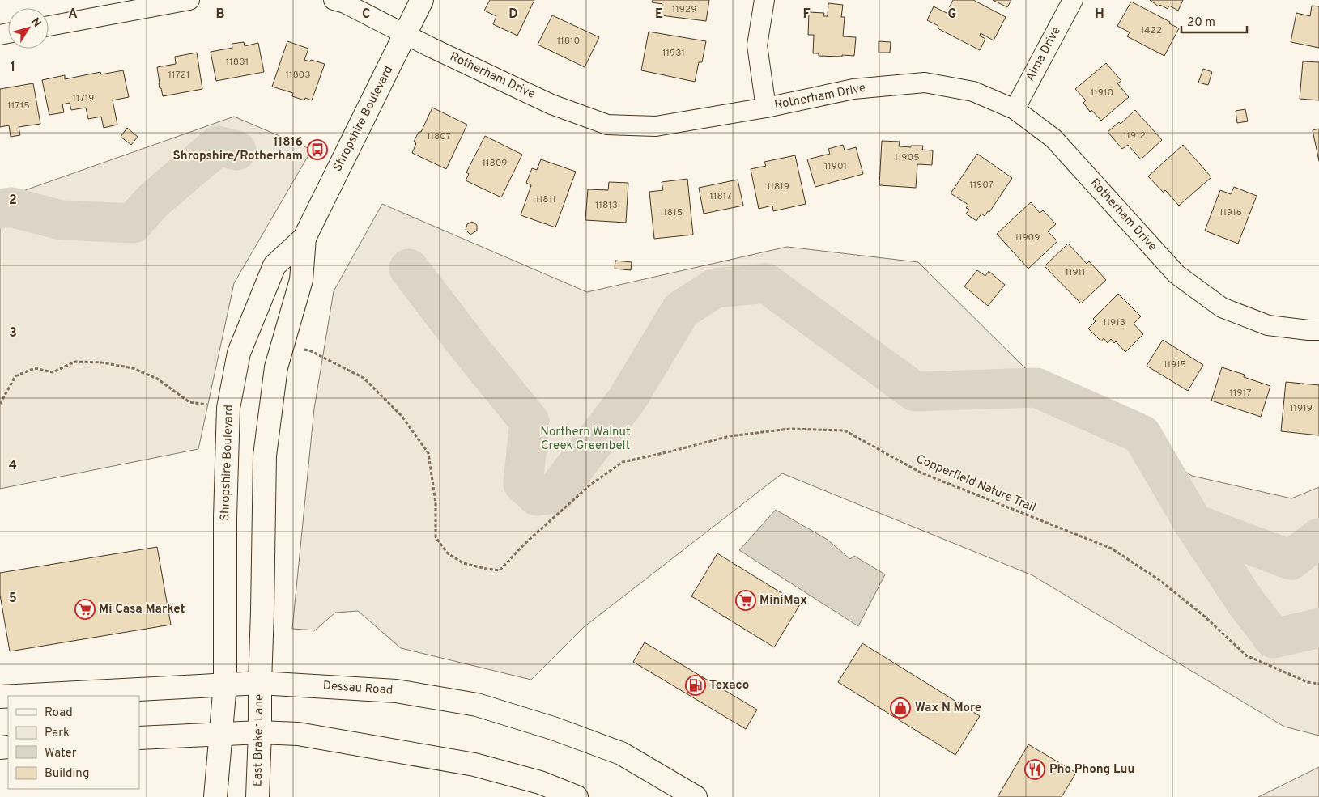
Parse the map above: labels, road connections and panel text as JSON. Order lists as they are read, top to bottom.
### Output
{
  "streets": {
    "street": [
      "Alma Drive",
      "Rotherham Drive",
      "Shropshire Boulevard",
      "Dessau Road",
      "East Braker Lane"
    ],
    "path": ["Copperfield Nature Trail"]
  },
  "crossings": [
    ["Alma Drive", "Rotherham Drive"],
    ["Rotherham Drive", "Shropshire Boulevard"],
    ["Shropshire Boulevard", "Dessau Road"],
    ["Shropshire Boulevard", "East Braker Lane"],
    ["Dessau Road", "East Braker Lane"]
  ],
  "parks": ["Northern Walnut Creek Greenbelt"],
  "places": {
    "bus stop": ["11816 Shropshire/Rotherham"],
    "supermarket": ["MiniMax", "Mi Casa Market"],
    "fuel station": ["Texaco"],
    "shop": ["Wax N More"],
    "restaurant": ["Pho Phong Luu"]
  },
  "house_numbers": [
    "11929",
    "1422",
    "11810",
    "11931",
    "11801",
    "11721",
    "11803",
    "11910",
    "11719",
    "11715",
    "11912",
    "11807",
    "11905",
    "11809",
    "11901",
    "11907",
    "11819",
    "11817",
    "11811",
    "11813",
    "11815",
    "11916",
    "11909",
    "11911",
    "11913",
    "11915",
    "11917",
    "11919"
  ],
  "legend": [
    "Road",
    "Park",
    "Water",
    "Building"
  ],
  "scale_bar": "20 m",
  "north": "top right",
  "grid": {
    "columns": [
      "A",
      "B",
      "C",
      "D",
      "E",
      "F",
      "G",
      "H"
    ],
    "rows": [
      "1",
      "2",
      "3",
      "4",
      "5"
    ]
  }
}
